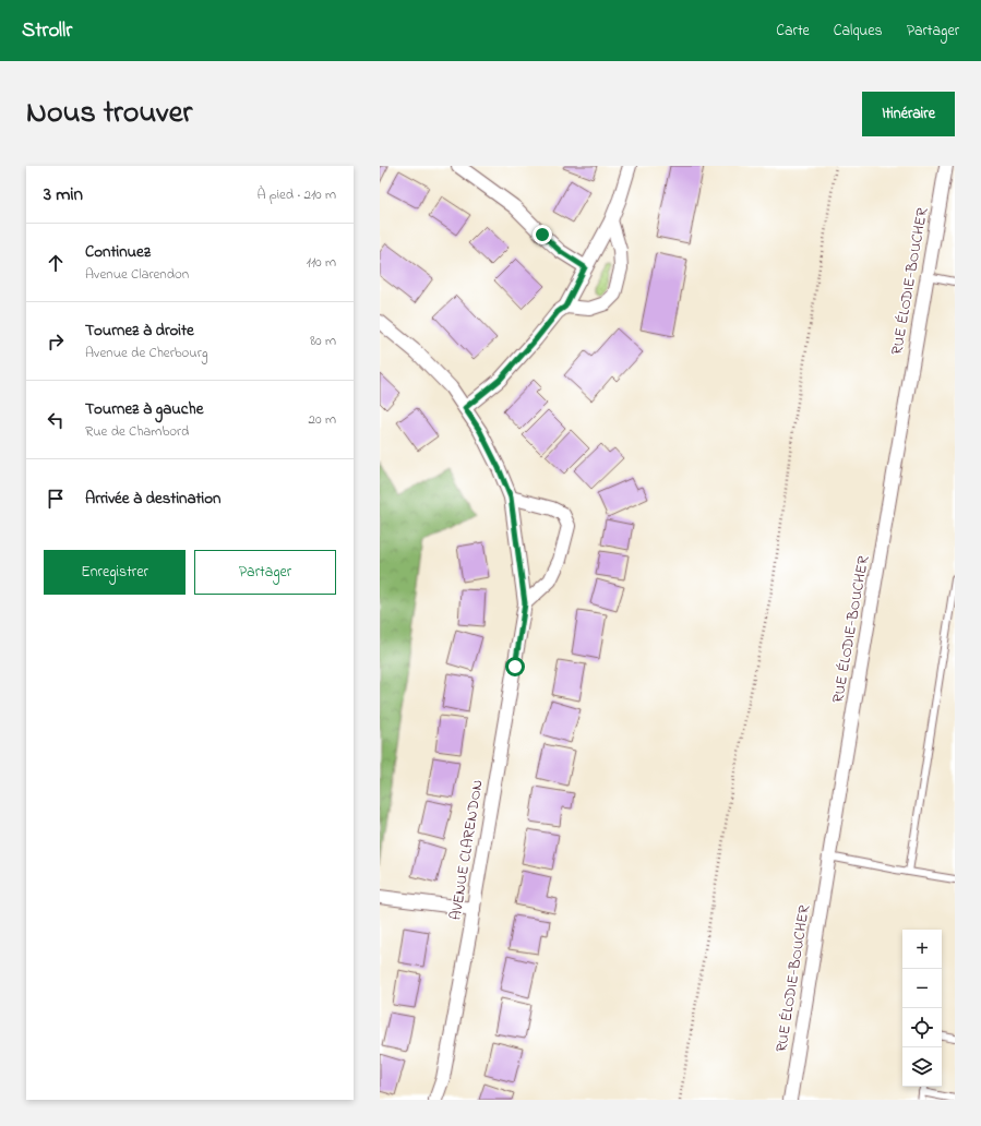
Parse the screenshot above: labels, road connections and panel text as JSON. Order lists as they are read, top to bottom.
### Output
{
  "streets": {
    "street": ["RUE ÉLODIE-BOUCHER", "AVENUE CLARENDON"]
  },
  "page": {
    "header": "Strollr",
    "nav": ["Carte", "Calques", "Partager"],
    "title": "Nous trouver",
    "buttons": [
      "Itinéraire",
      ["Enregistrer", "Partager"]
    ],
    "heading": ["3 min", "À pied · 210 m"],
    "list": [
      ["Continuez", "Avenue Clarendon", "110 m"],
      ["Tournez à droite", "Avenue de Cherbourg", "80 m"],
      ["Tournez à gauche", "Rue de Chambord", "20 m"],
      "Arrivée à destination"
    ],
    "map_buttons": ["+", "−"]
  }
}
